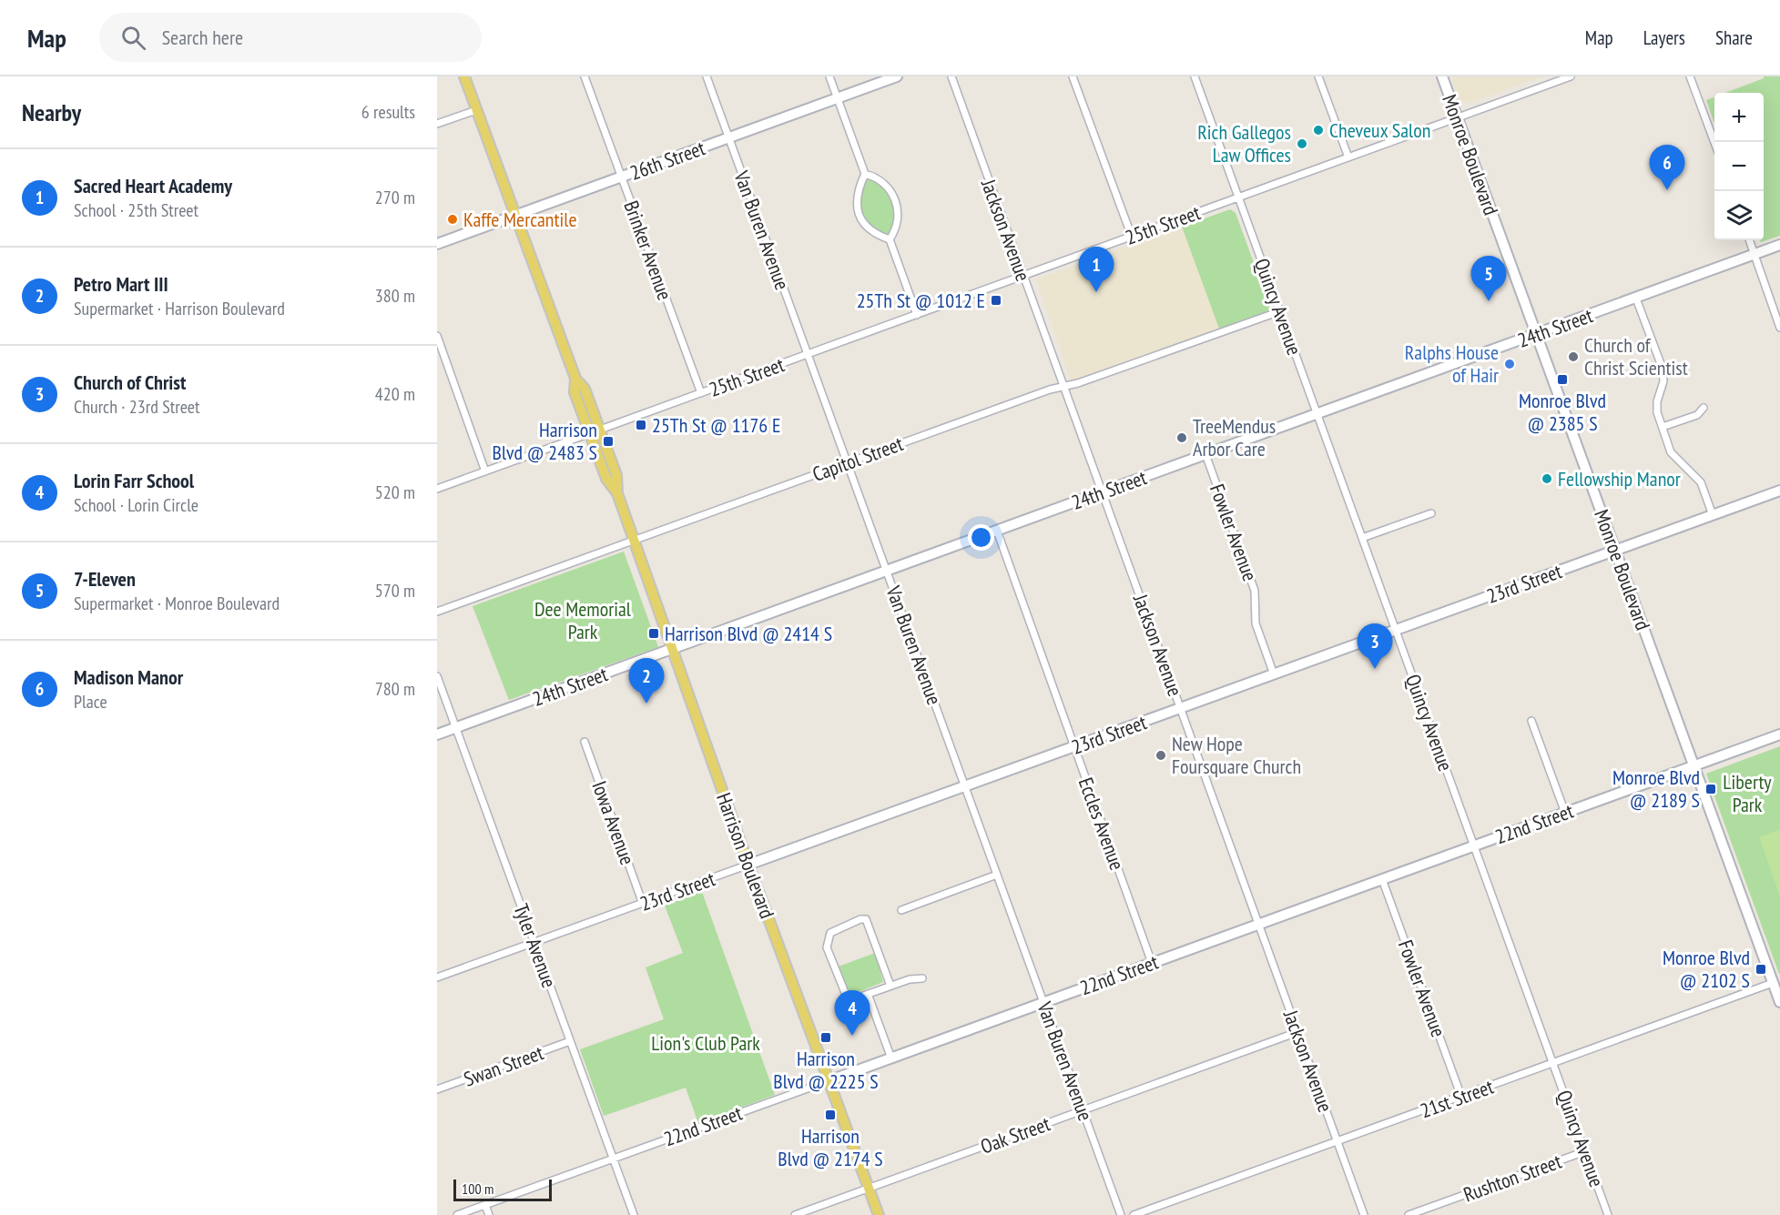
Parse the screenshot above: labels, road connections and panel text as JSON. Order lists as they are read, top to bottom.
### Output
{
  "streets": {
    "main road": ["Harrison Boulevard"],
    "street": [
      "Monroe Boulevard",
      "26th Street",
      "25th Street",
      "Van Buren Avenue",
      "Jackson Avenue",
      "Brinker Avenue",
      "Quincy Avenue",
      "24th Street",
      "Capitol Street",
      "Fowler Avenue",
      "23rd Street",
      "Iowa Avenue",
      "Eccles Avenue",
      "22nd Street",
      "Tyler Avenue",
      "Swan Street",
      "21st Street",
      "Oak Street",
      "Rushton Street"
    ]
  },
  "crossings": [
    ["Monroe Boulevard", "25th Street"],
    ["Monroe Boulevard", "24th Street"],
    ["Monroe Boulevard", "23rd Street"],
    ["Monroe Boulevard", "22nd Street"],
    ["Monroe Boulevard", "21st Street"],
    ["26th Street", "Van Buren Avenue"],
    ["26th Street", "Brinker Avenue"],
    ["25th Street", "Van Buren Avenue"],
    ["25th Street", "Jackson Avenue"],
    ["25th Street", "Brinker Avenue"],
    ["25th Street", "Quincy Avenue"],
    ["25th Street", "Harrison Boulevard"],
    ["Van Buren Avenue", "24th Street"],
    ["Van Buren Avenue", "Capitol Street"],
    ["Van Buren Avenue", "23rd Street"],
    ["Van Buren Avenue", "22nd Street"],
    ["Van Buren Avenue", "Oak Street"],
    ["Jackson Avenue", "24th Street"],
    ["Jackson Avenue", "Capitol Street"],
    ["Jackson Avenue", "23rd Street"],
    ["Jackson Avenue", "22nd Street"],
    ["Jackson Avenue", "21st Street"],
    ["Jackson Avenue", "Oak Street"],
    ["Quincy Avenue", "24th Street"],
    ["Quincy Avenue", "Capitol Street"],
    ["Quincy Avenue", "23rd Street"],
    ["Quincy Avenue", "22nd Street"],
    ["Quincy Avenue", "21st Street"],
    ["Quincy Avenue", "Rushton Street"],
    ["24th Street", "Fowler Avenue"],
    ["24th Street", "Eccles Avenue"],
    ["24th Street", "Harrison Boulevard"],
    ["24th Street", "Tyler Avenue"],
    ["Capitol Street", "Harrison Boulevard"],
    ["Fowler Avenue", "23rd Street"],
    ["Fowler Avenue", "22nd Street"],
    ["Fowler Avenue", "21st Street"],
    ["23rd Street", "Iowa Avenue"],
    ["23rd Street", "Eccles Avenue"],
    ["23rd Street", "Harrison Boulevard"],
    ["23rd Street", "Tyler Avenue"],
    ["Eccles Avenue", "22nd Street"],
    ["22nd Street", "Harrison Boulevard"],
    ["22nd Street", "Tyler Avenue"],
    ["Harrison Boulevard", "Oak Street"],
    ["Tyler Avenue", "Swan Street"]
  ],
  "parks": ["Dee Memorial Park", "Liberty Park", "Lion's Club Park"],
  "places": {
    "other": [
      "Cheveux Salon",
      "Rich Gallegos Law Offices",
      "Kaffe Mercantile",
      "Church of Christ Scientist",
      "Ralphs House of Hair",
      "TreeMendus Arbor Care",
      "Fellowship Manor",
      "New Hope Foursquare Church"
    ],
    "transit": [
      "25Th St @ 1012 E",
      "Monroe Blvd @ 2385 S",
      "25Th St @ 1176 E",
      "Harrison Blvd @ 2483 S",
      "Harrison Blvd @ 2414 S",
      "Monroe Blvd @ 2189 S",
      "Monroe Blvd @ 2102 S",
      "Harrison Blvd @ 2225 S",
      "Harrison Blvd @ 2174 S"
    ]
  },
  "scale_bar": "100 m",
  "page": {
    "header": "Map",
    "search": "Search here",
    "nav": ["Map", "Layers", "Share"],
    "heading": ["Nearby", "6 results"],
    "map_buttons": ["+", "−"],
    "pins": [
      "6",
      "1",
      "5",
      "3",
      "2",
      "4"
    ],
    "list": [
      {
        "mark": "1",
        "name": "Sacred Heart Academy",
        "note": "School · 25th Street",
        "value": "270 m"
      },
      {
        "mark": "2",
        "name": "Petro Mart III",
        "note": "Supermarket · Harrison Boulevard",
        "value": "380 m"
      },
      {
        "mark": "3",
        "name": "Church of Christ",
        "note": "Church · 23rd Street",
        "value": "420 m"
      },
      {
        "mark": "4",
        "name": "Lorin Farr School",
        "note": "School · Lorin Circle",
        "value": "520 m"
      },
      {
        "mark": "5",
        "name": "7-Eleven",
        "note": "Supermarket · Monroe Boulevard",
        "value": "570 m"
      },
      {
        "mark": "6",
        "name": "Madison Manor",
        "note": "Place",
        "value": "780 m"
      }
    ],
    "scale": "100 m"
  }
}
